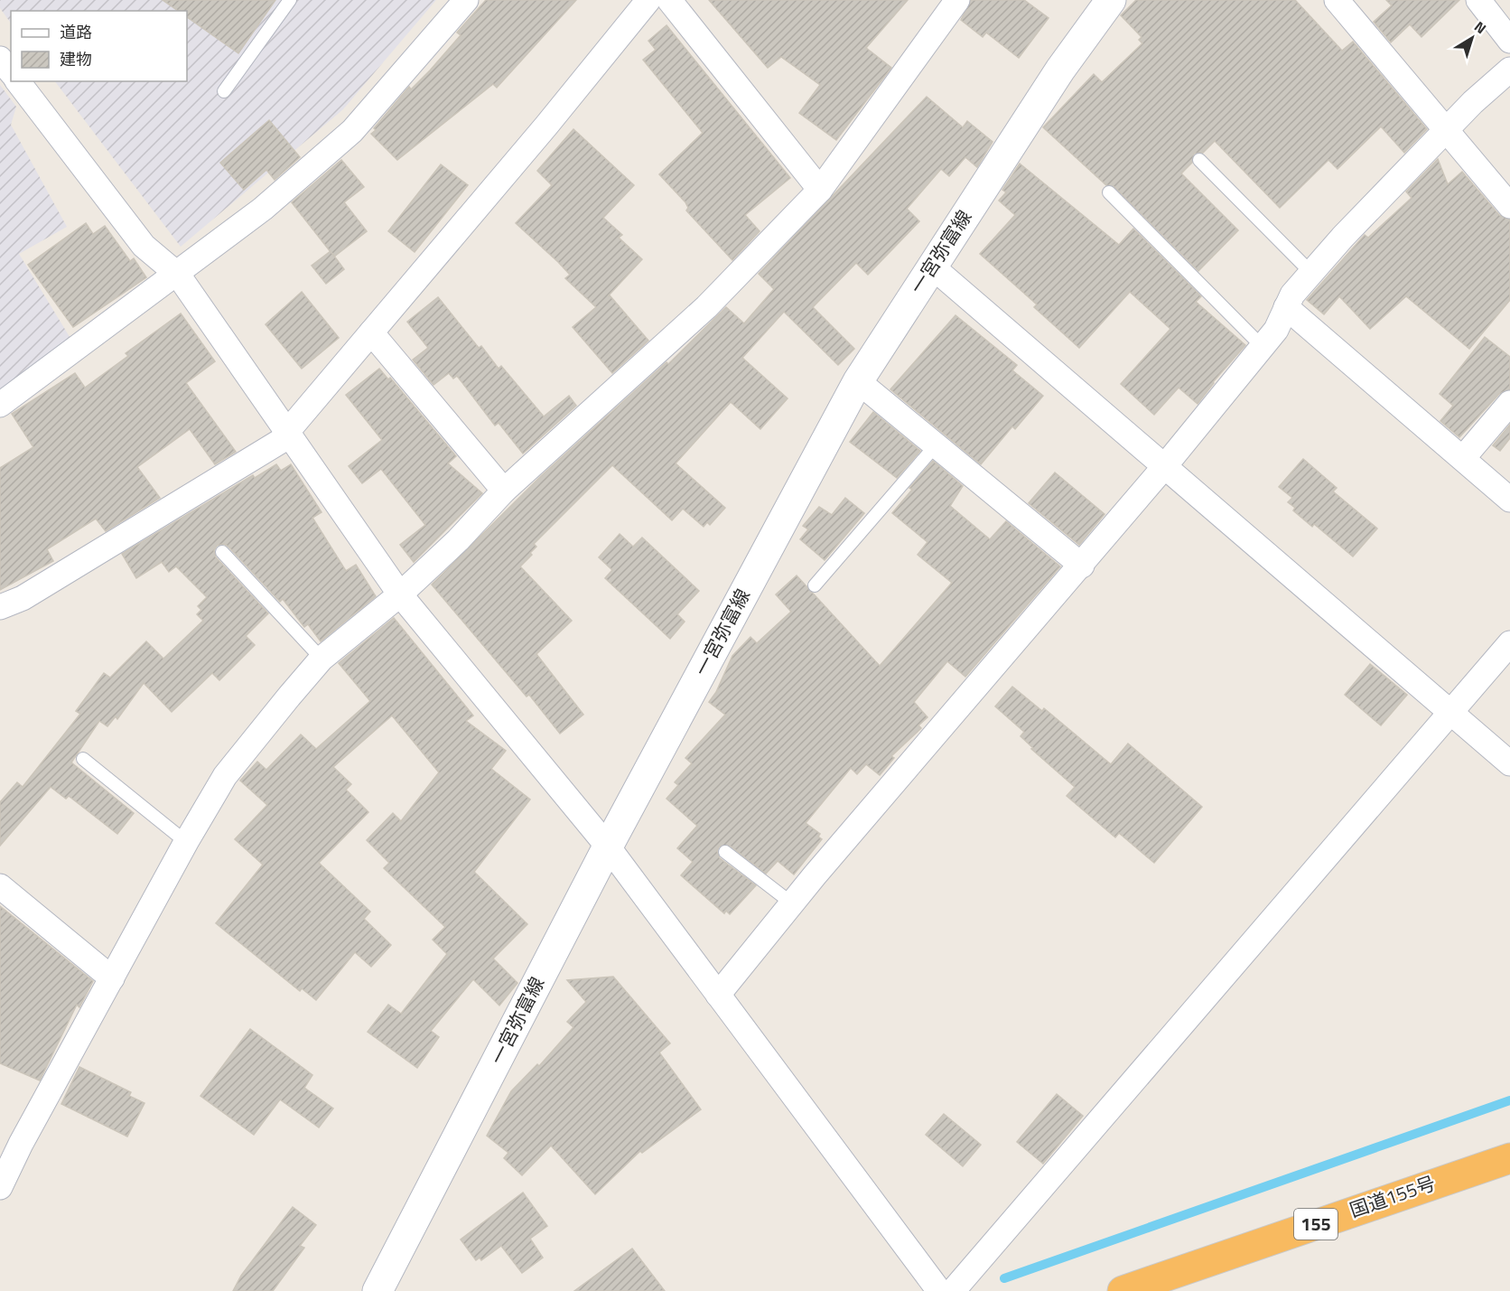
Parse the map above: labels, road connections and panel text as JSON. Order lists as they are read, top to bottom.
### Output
{
  "streets": {
    "highway": ["国道155号", "155"],
    "main road": ["一宮弥富線"]
  },
  "legend": ["道路", "建物"],
  "north": "top right"
}
